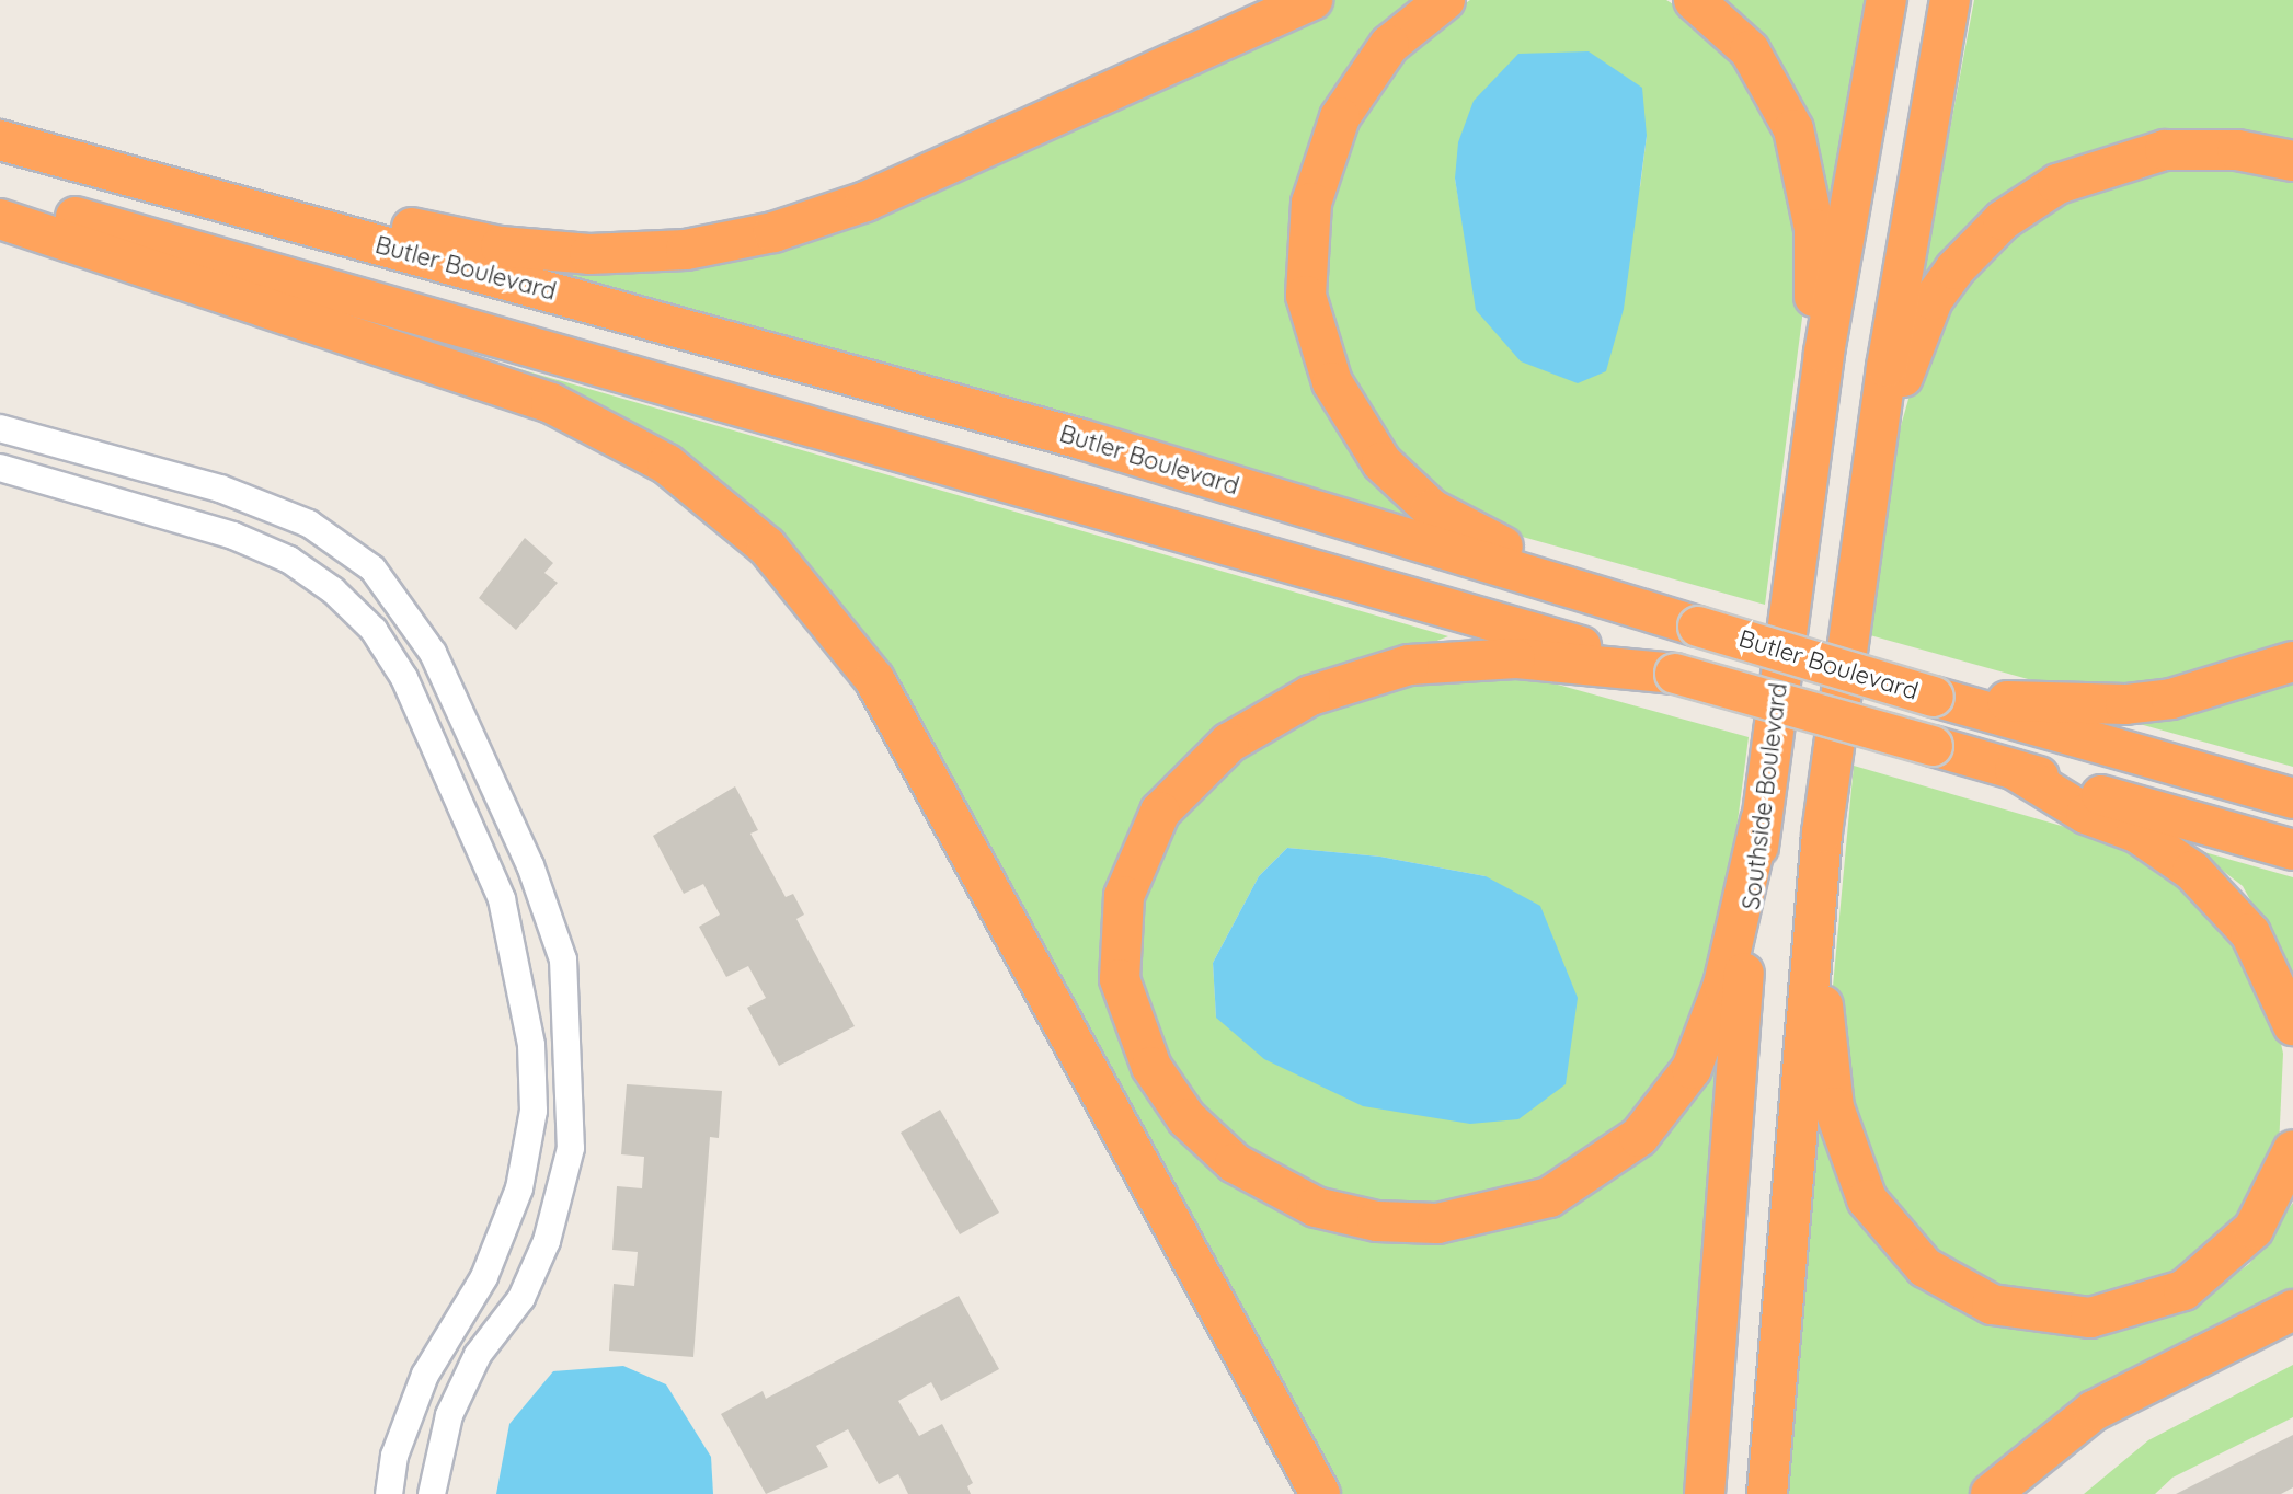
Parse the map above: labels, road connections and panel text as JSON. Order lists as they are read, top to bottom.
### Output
{
  "streets": {
    "highway": ["Butler Boulevard", "Southside Boulevard"]
  }
}
